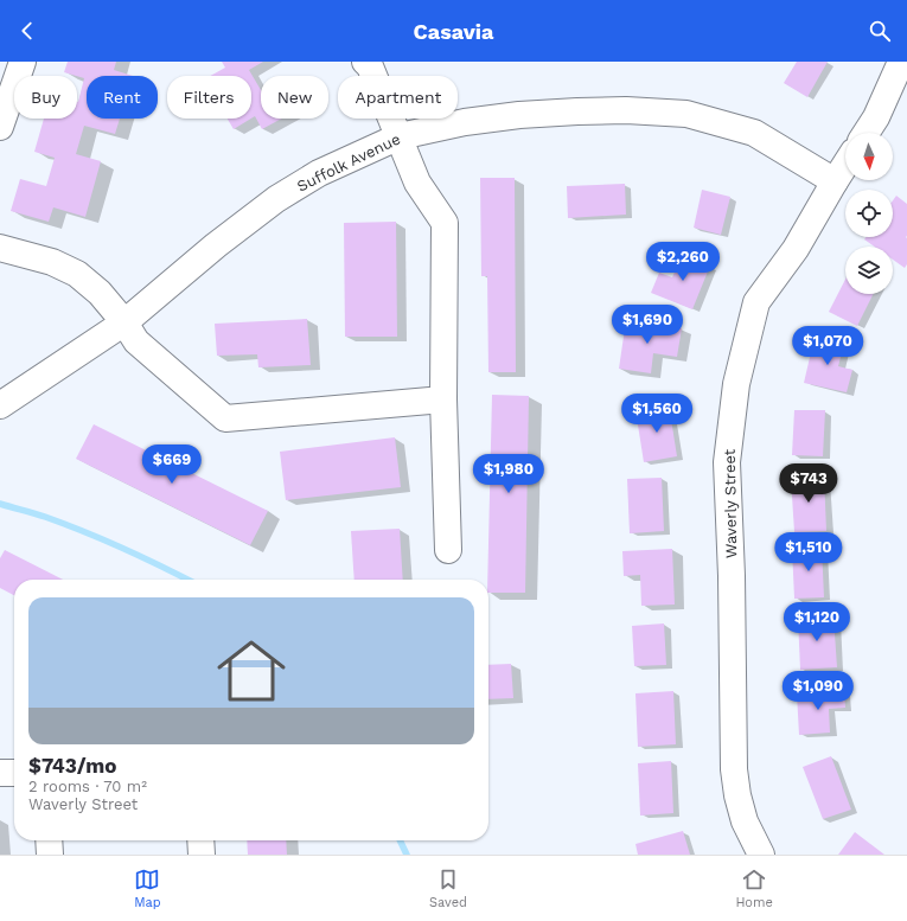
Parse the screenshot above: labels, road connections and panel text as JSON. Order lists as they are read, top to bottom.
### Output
{
  "streets": {
    "street": ["Suffolk Avenue", "Waverly Street"]
  },
  "crossings": [
    ["Suffolk Avenue", "Waverly Street"]
  ],
  "north": "bottom",
  "page": {
    "header": "Casavia",
    "chip": [
      "Buy",
      "Rent",
      "Filters",
      "New",
      "Apartment"
    ],
    "price": [
      "$2,260",
      "$1,690",
      "$1,070",
      "$1,560",
      "$669",
      "$1,980",
      "$743",
      "$1,510",
      "$1,120",
      "$1,090"
    ],
    "list": [
      {
        "name": "$743/mo",
        "note": "2 rooms · 70 m² · Waverly Street"
      }
    ],
    "tabs": ["Map", "Saved", "Home"]
  }
}
